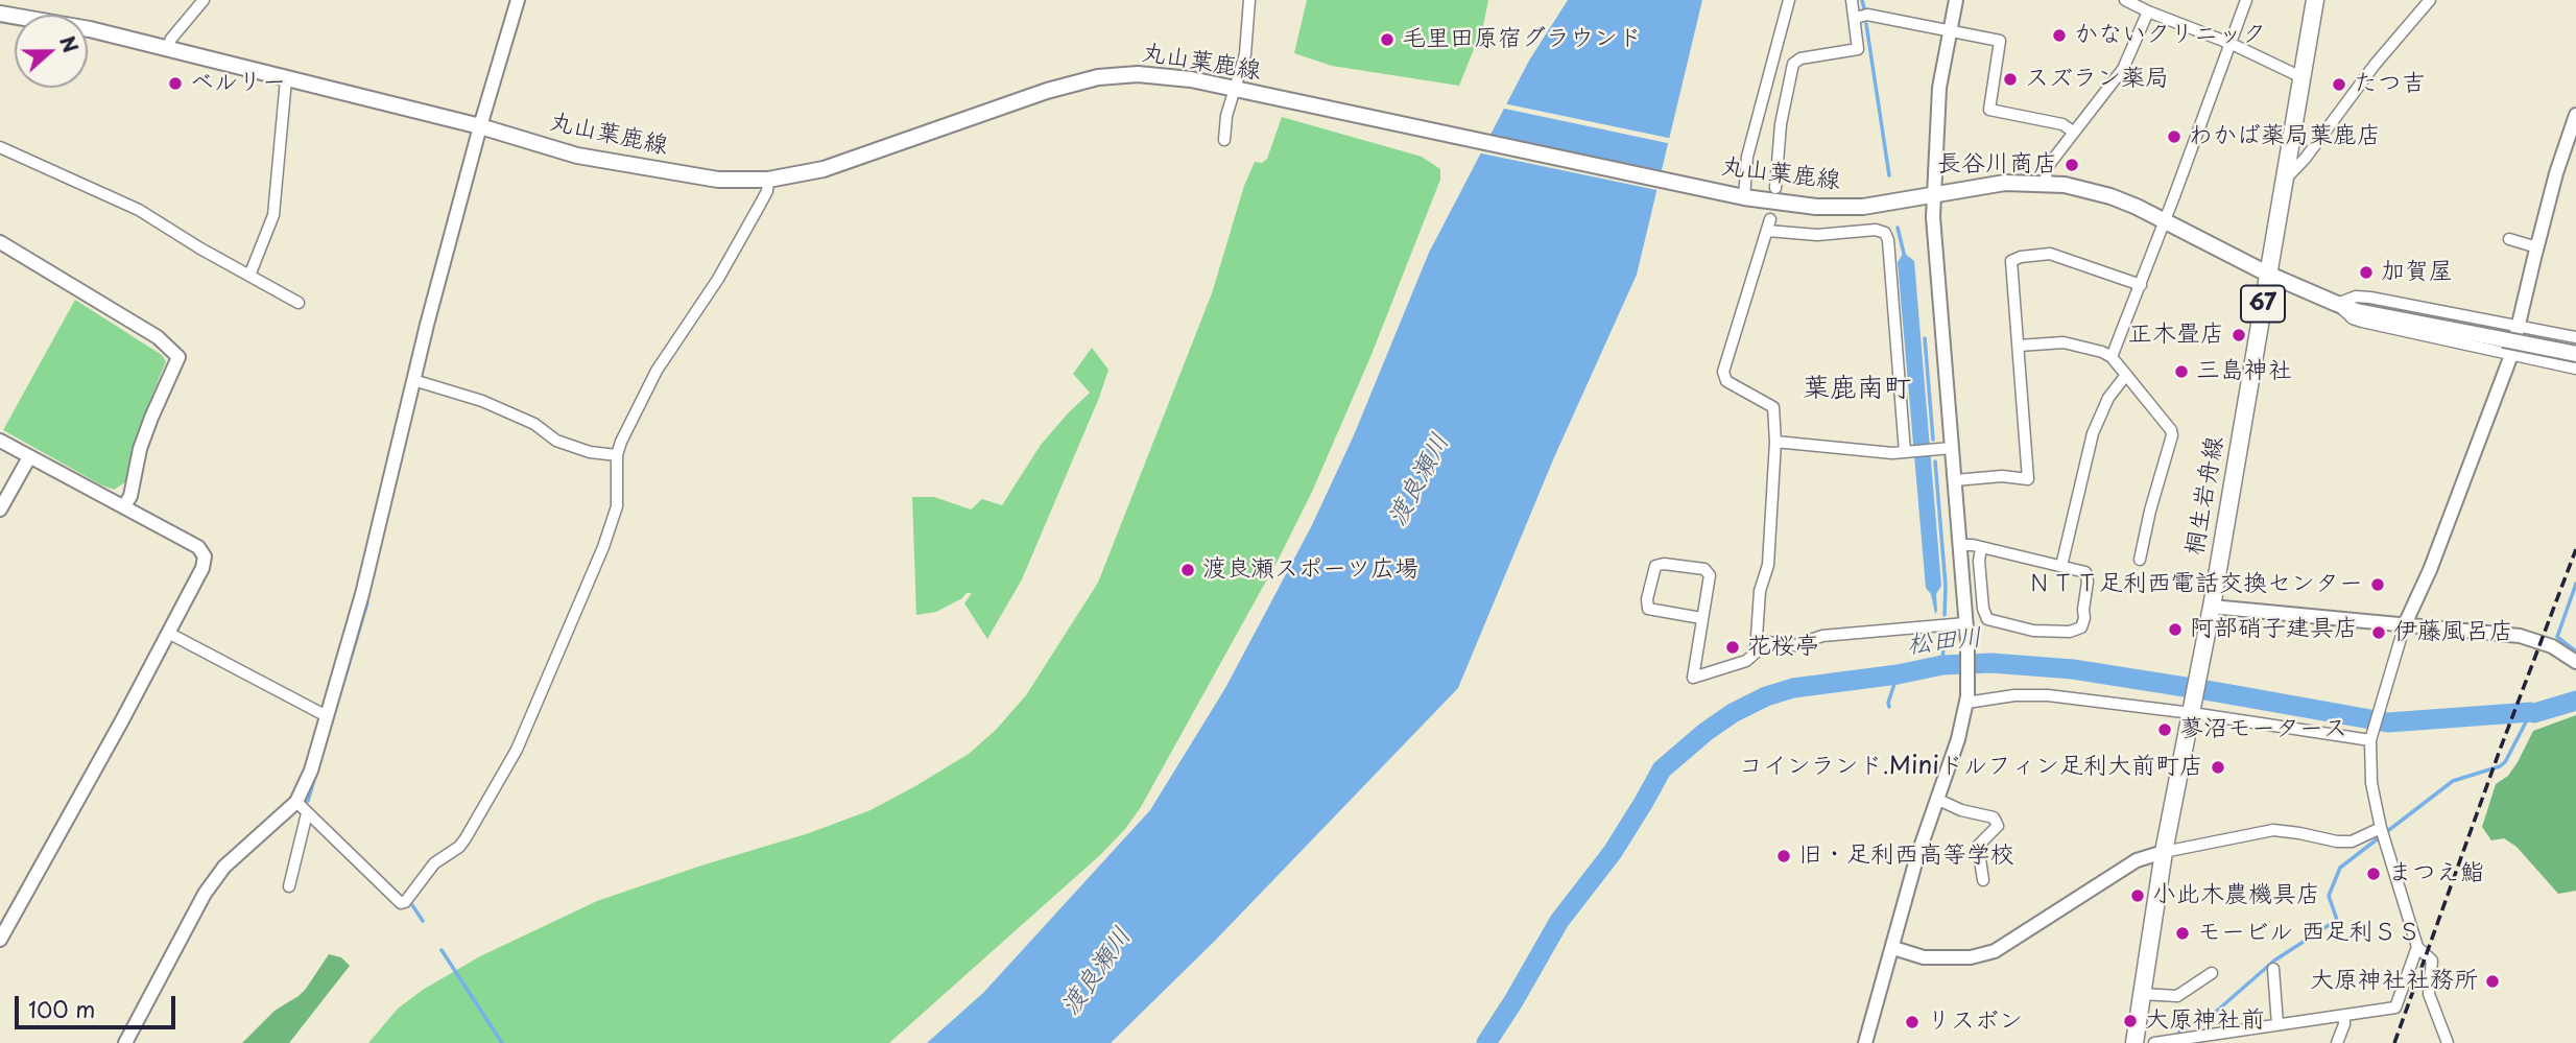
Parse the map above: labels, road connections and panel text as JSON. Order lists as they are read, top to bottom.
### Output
{
  "streets": {
    "main road": ["丸山葉鹿線", "67", "桐生岩舟線"]
  },
  "crossings": [
    ["丸山葉鹿線", "桐生岩舟線"]
  ],
  "districts": ["葉鹿南町"],
  "water": ["渡良瀬川", "松田川"],
  "places": [
    "かないクリニック",
    "毛里田原宿グラウンド",
    "スズラン薬局",
    "ベルリー",
    "たつ吉",
    "わかば薬局葉鹿店",
    "長谷川商店",
    "加賀屋",
    "正木畳店",
    "三島神社",
    "渡良瀬スポーツ広場",
    "ＮＴＴ足利西電話交換センター",
    "阿部硝子建具店",
    "伊藤風呂店",
    "花桜亭",
    "蓼沼モータース",
    "コインランド.Miniドルフィン足利大前町店",
    "旧・足利西高等学校",
    "まつえ鮨",
    "小此木農機具店",
    "モービル 西足利ＳＳ",
    "大原神社社務所",
    "大原神社前",
    "リスボン"
  ],
  "scale_bar": "100 m",
  "north": "right"
}
